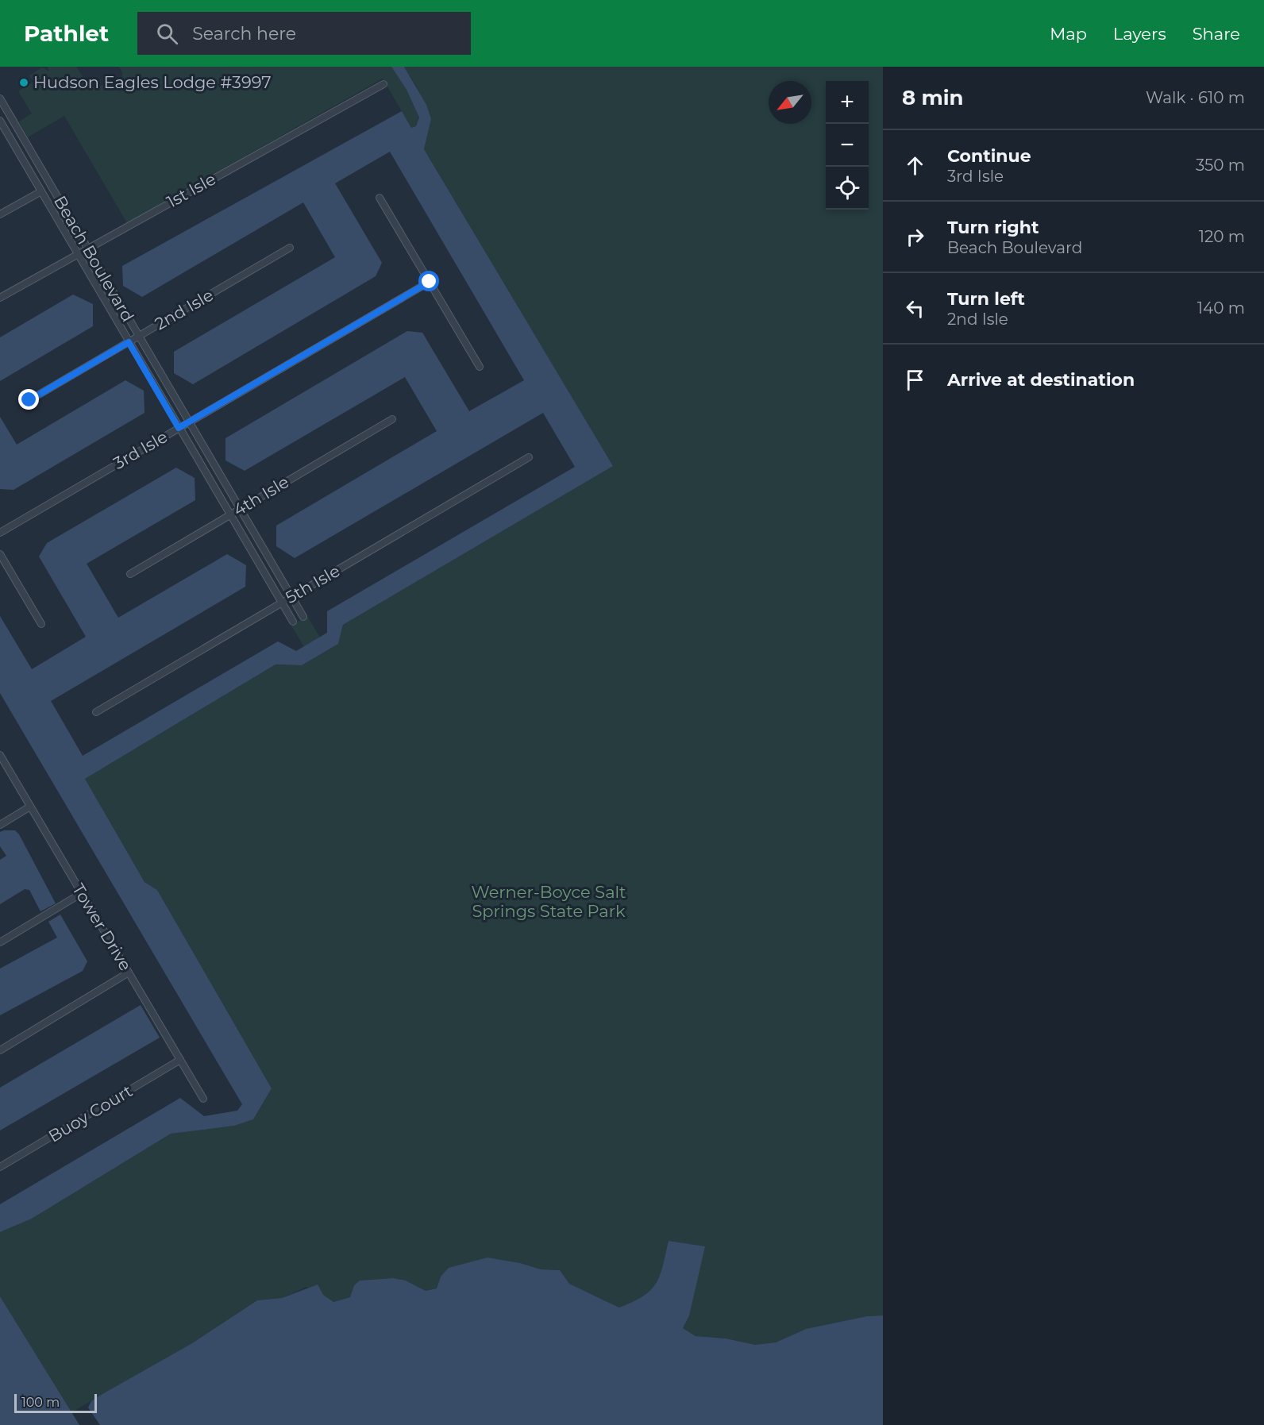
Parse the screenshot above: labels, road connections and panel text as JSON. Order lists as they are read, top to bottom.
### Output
{
  "streets": {
    "street": [
      "1st Isle",
      "Beach Boulevard",
      "2nd Isle",
      "3rd Isle",
      "4th Isle",
      "5th Isle",
      "Tower Drive",
      "Buoy Court"
    ]
  },
  "crossings": [
    ["1st Isle", "Beach Boulevard"],
    ["Beach Boulevard", "2nd Isle"],
    ["Beach Boulevard", "3rd Isle"],
    ["Beach Boulevard", "4th Isle"],
    ["Beach Boulevard", "5th Isle"],
    ["Tower Drive", "Buoy Court"]
  ],
  "parks": ["Werner-Boyce Salt Springs State Park"],
  "places": ["Hudson Eagles Lodge #3997"],
  "scale_bar": "100 m",
  "north": "bottom left",
  "page": {
    "header": "Pathlet",
    "search": "Search here",
    "nav": ["Map", "Layers", "Share"],
    "heading": ["8 min", "Walk · 610 m"],
    "map_buttons": ["+", "−"],
    "list": [
      ["Continue", "3rd Isle", "350 m"],
      ["Turn right", "Beach Boulevard", "120 m"],
      ["Turn left", "2nd Isle", "140 m"],
      "Arrive at destination"
    ],
    "scale": "100 m"
  }
}
